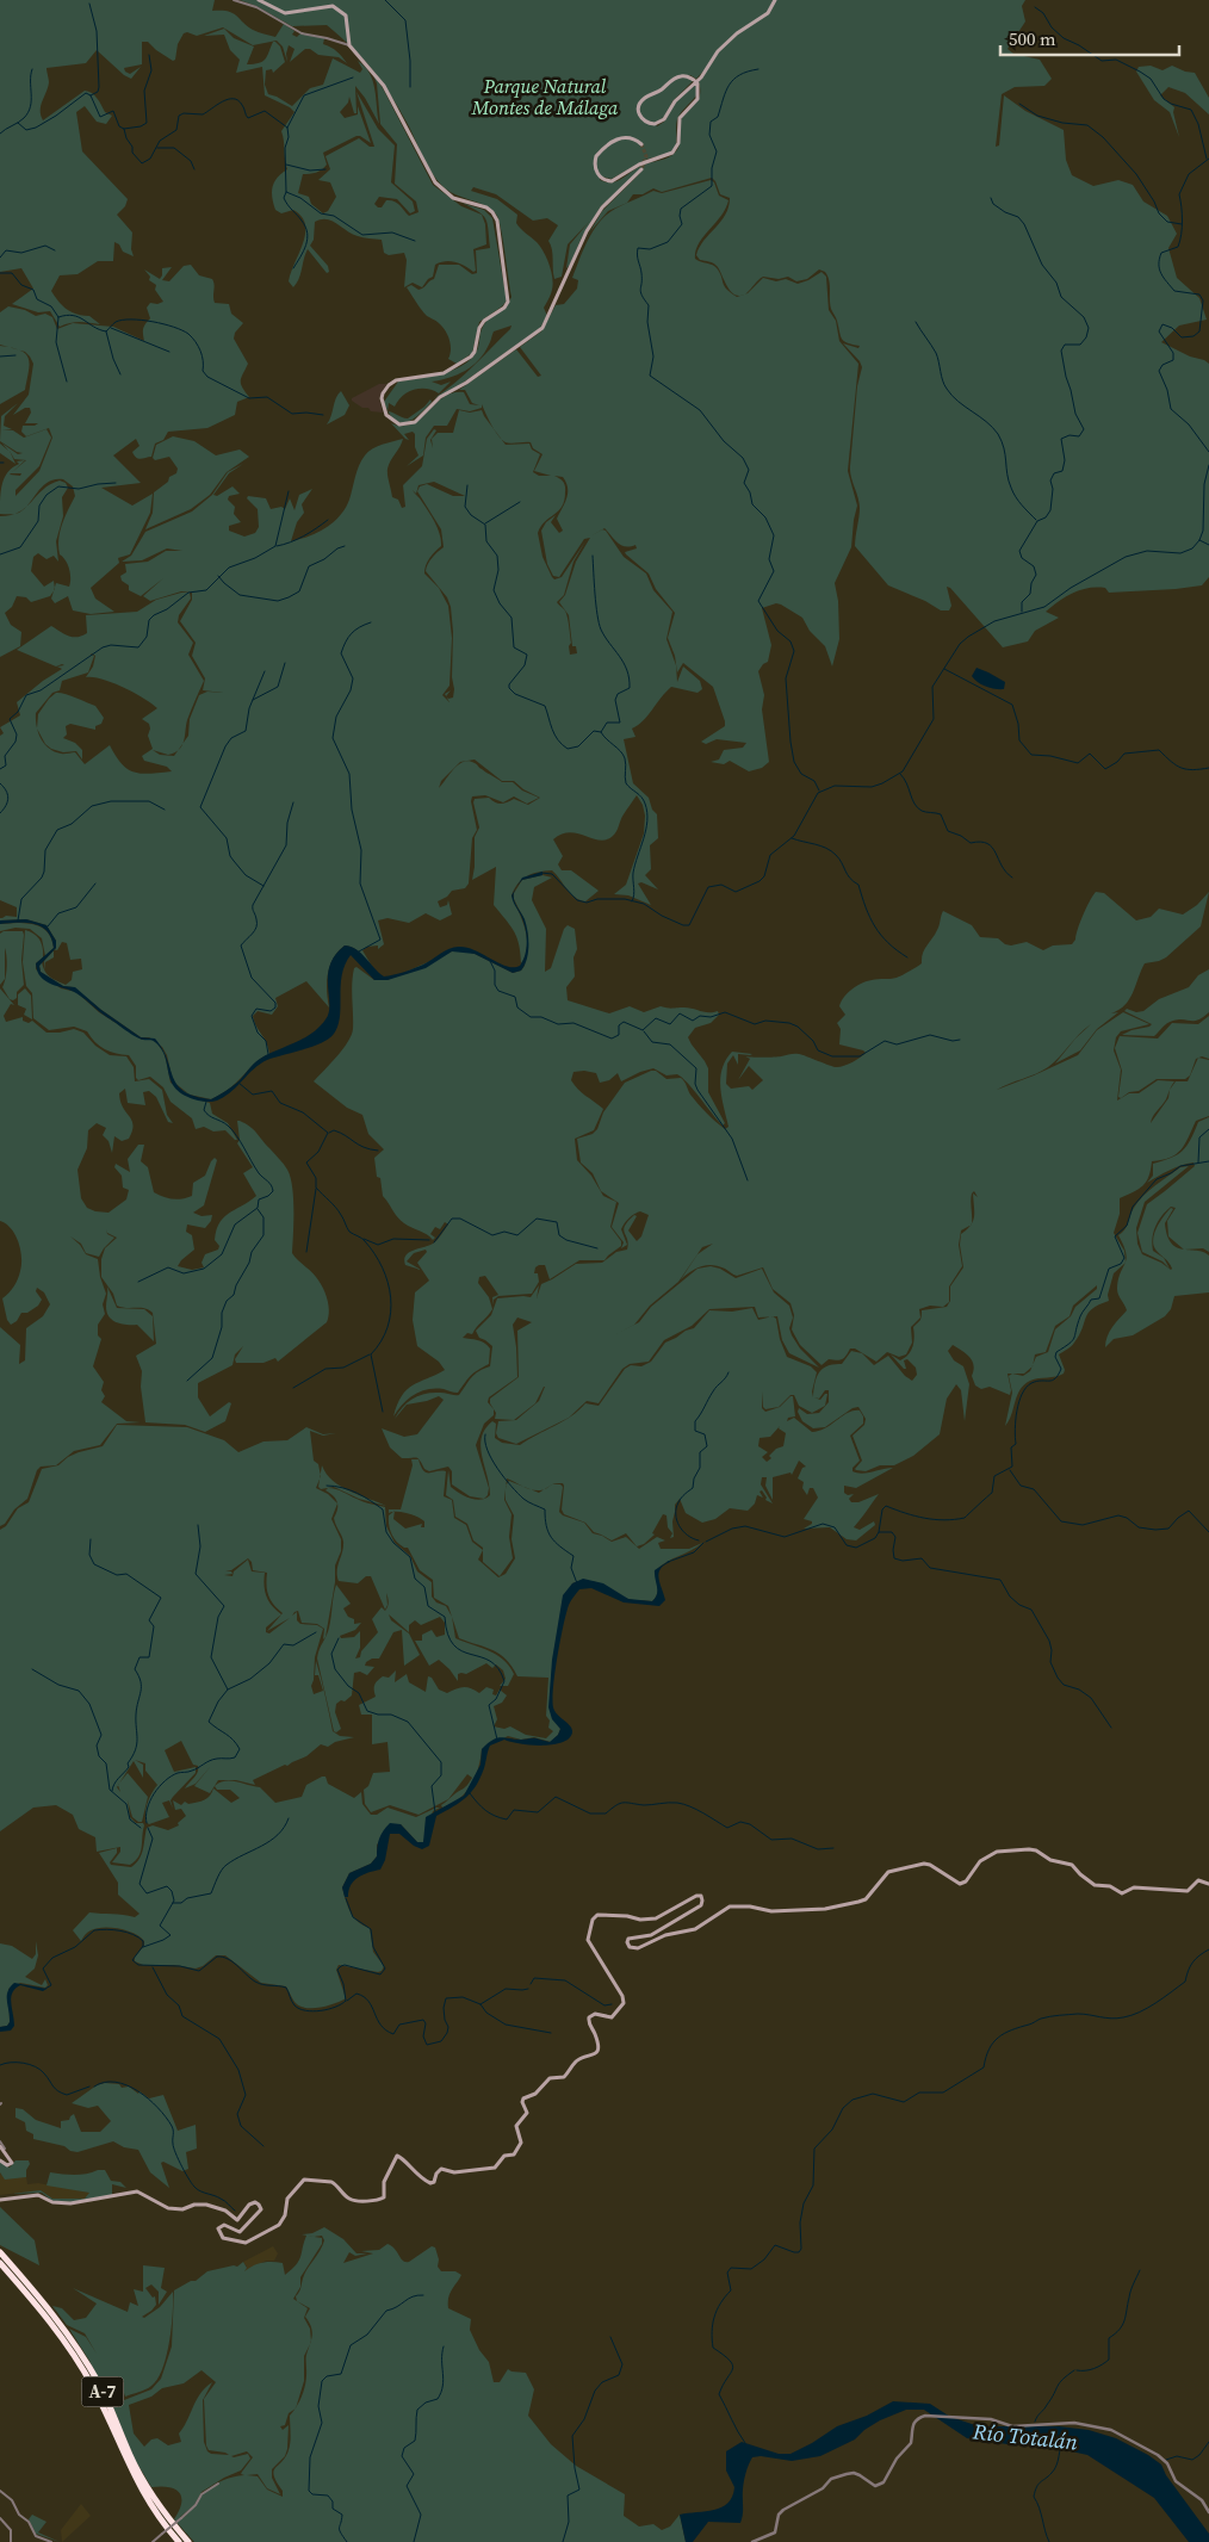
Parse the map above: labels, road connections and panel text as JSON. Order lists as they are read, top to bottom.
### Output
{
  "streets": {
    "highway": ["A-7"]
  },
  "water": ["Río Totalán"],
  "parks": ["Parque Natural Montes de Málaga"],
  "scale_bar": "500 m"
}
